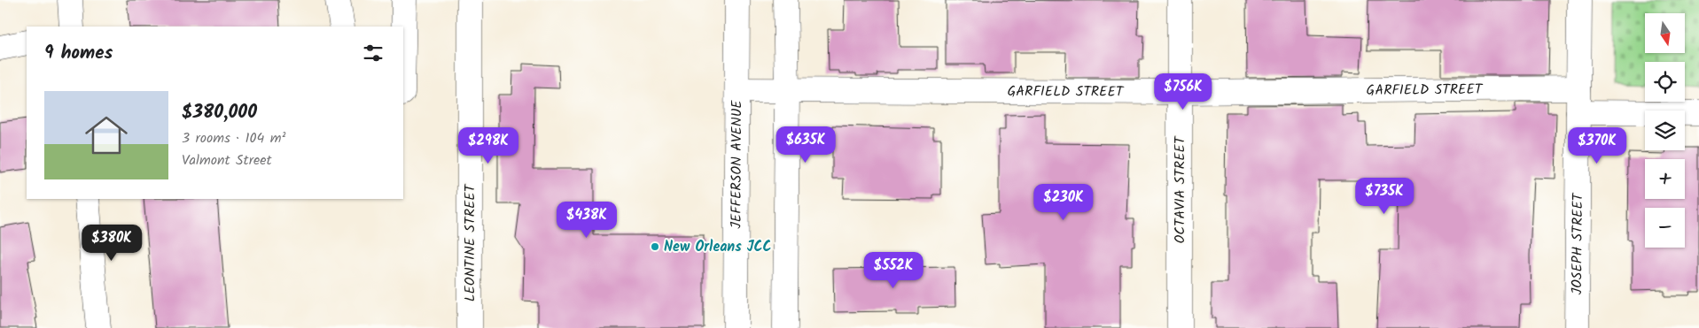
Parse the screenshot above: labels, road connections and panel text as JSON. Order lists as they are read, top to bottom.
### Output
{
  "streets": {
    "street": [
      "GARFIELD STREET",
      "JEFFERSON AVENUE",
      "OCTAVIA STREET",
      "LEONTINE STREET",
      "JOSEPH STREET"
    ]
  },
  "crossings": [
    ["GARFIELD STREET", "JEFFERSON AVENUE"],
    ["GARFIELD STREET", "OCTAVIA STREET"],
    ["GARFIELD STREET", "JOSEPH STREET"]
  ],
  "places": ["New Orleans JCC"],
  "north": "bottom",
  "page": {
    "map_buttons": ["+", "−"],
    "heading": "9 homes",
    "price": [
      "$756K",
      "$635K",
      "$298K",
      "$370K",
      "$735K",
      "$230K",
      "$438K",
      "$380K",
      "$552K"
    ],
    "list": [
      {
        "name": "$380,000",
        "note": "3 rooms · 104 m² · Valmont Street"
      }
    ]
  }
}
